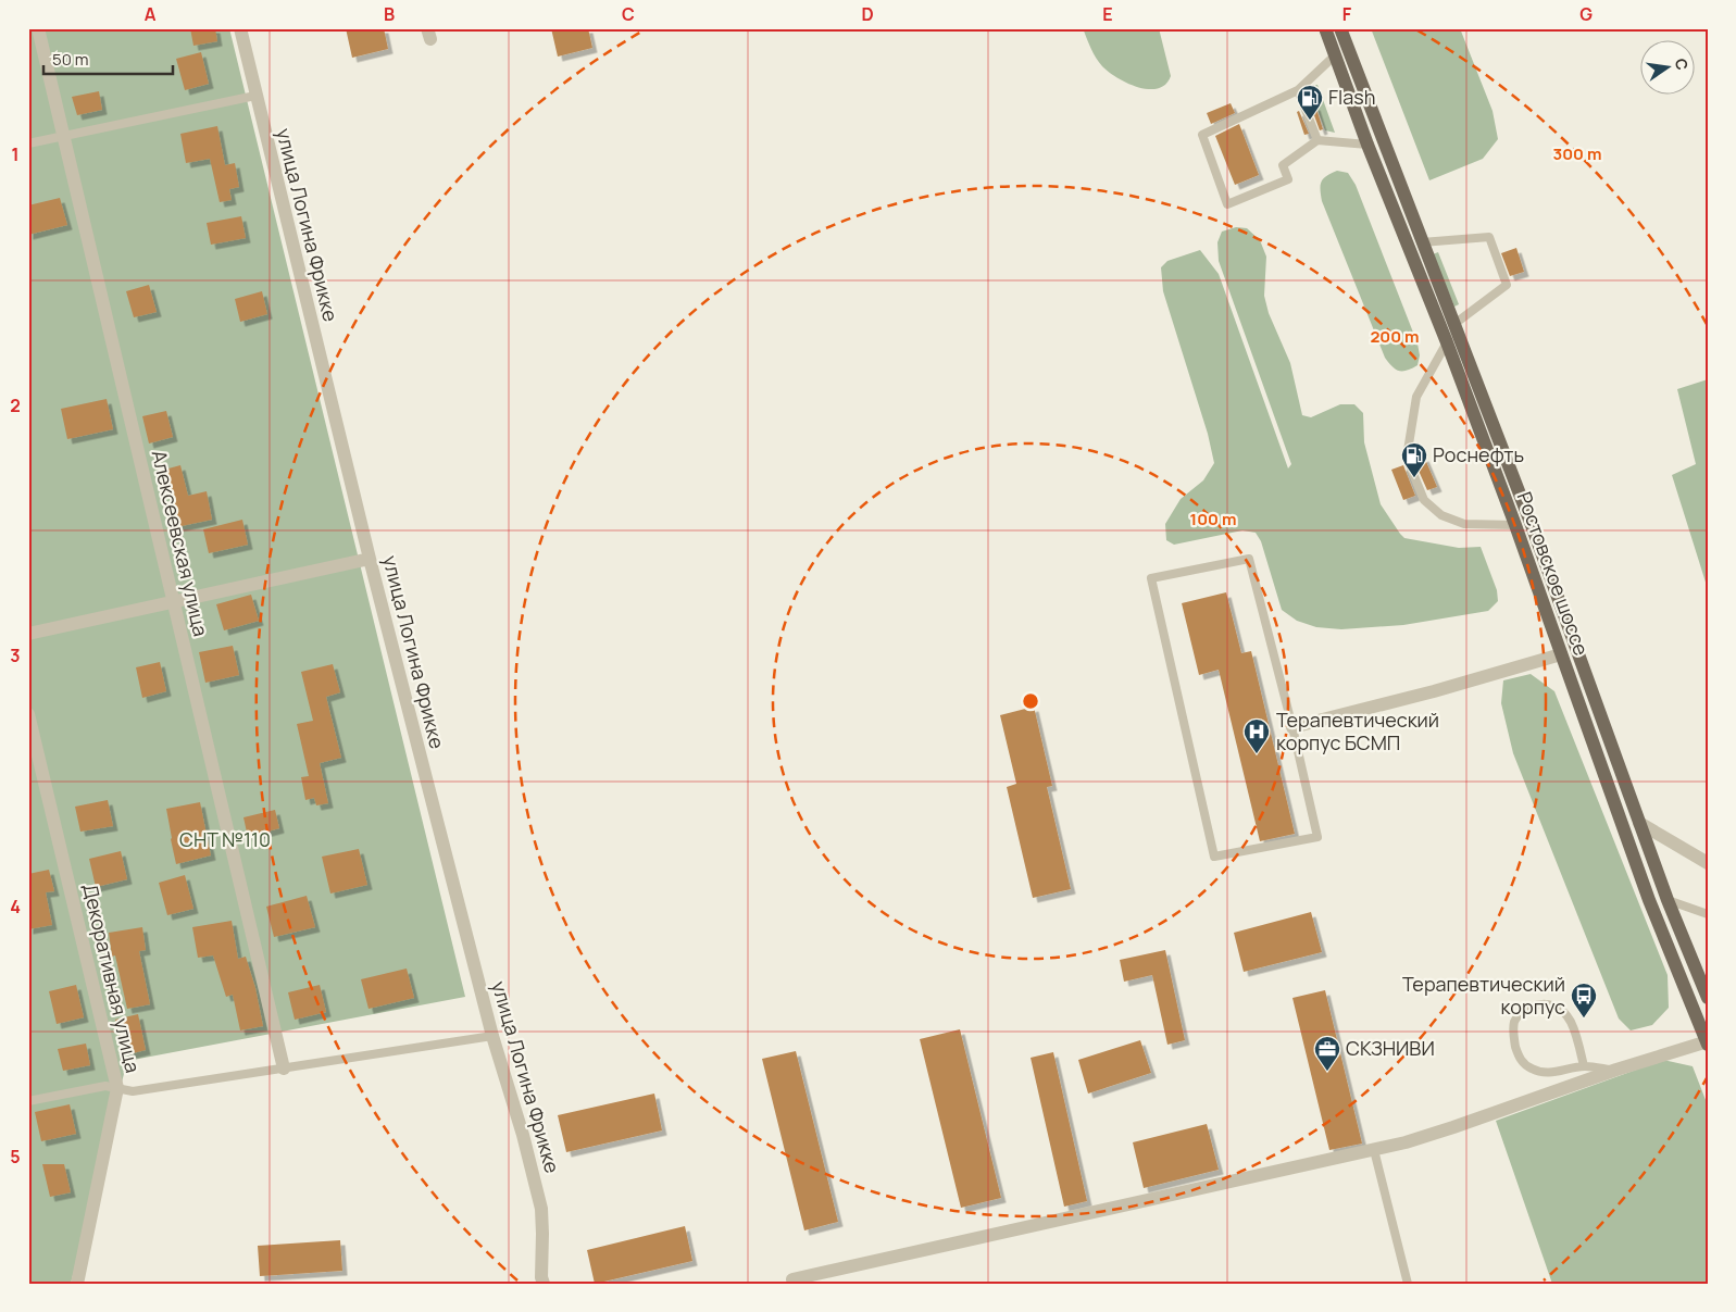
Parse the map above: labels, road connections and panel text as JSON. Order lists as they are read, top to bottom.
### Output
{
  "streets": {
    "main road": ["Ростовское шоссе"],
    "street": ["улица Логина Фрикке", "Алексеевская улица", "Декоративная улица"]
  },
  "parks": ["СНТ №110"],
  "places": {
    "fuel station": ["Flash", "Роснефть"],
    "hospital": ["Терапевтический корпус БСМП"],
    "bus stop": ["Терапевтический корпус"],
    "office": ["СКЗНИВИ"]
  },
  "scale_bar": "50 m",
  "north": "right",
  "grid": {
    "columns": [
      "A",
      "B",
      "C",
      "D",
      "E",
      "F",
      "G"
    ],
    "rows": [
      "1",
      "2",
      "3",
      "4",
      "5"
    ]
  },
  "rings": ["300 m", "200 m", "100 m"]
}
